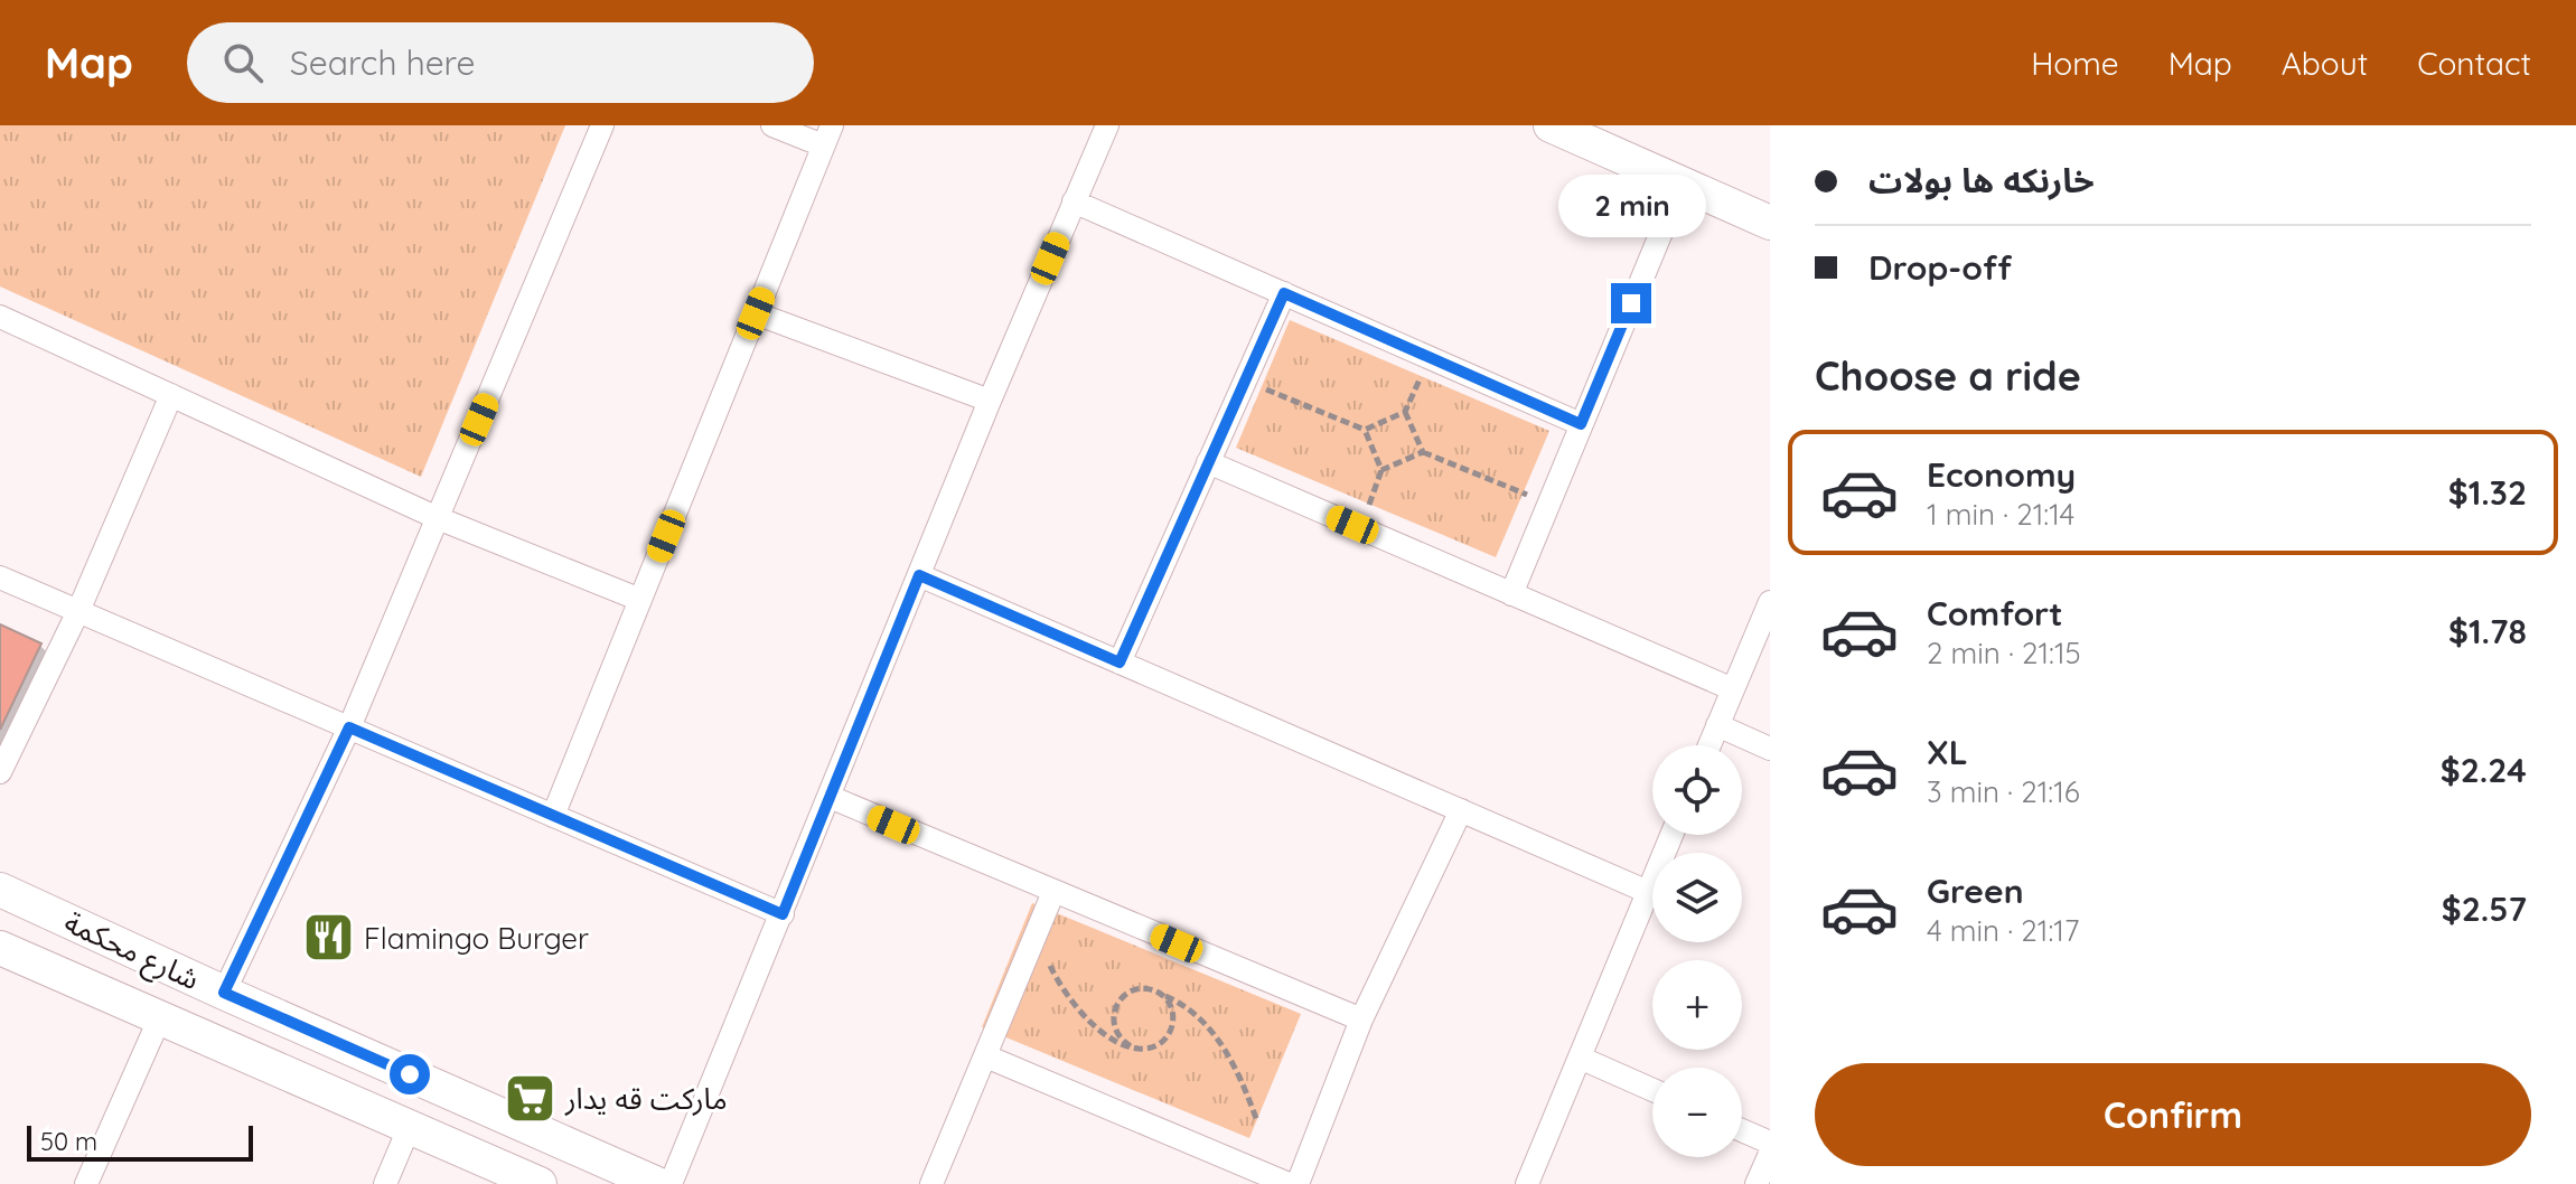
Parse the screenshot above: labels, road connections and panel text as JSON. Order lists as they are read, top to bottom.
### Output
{
  "streets": {
    "main road": ["شارع محكمة"]
  },
  "places": {
    "restaurant": ["Flamingo Burger"],
    "supermarket": ["ماركت قه يدار"]
  },
  "scale_bar": "50 m",
  "page": {
    "header": "Map",
    "search": "Search here",
    "nav": [
      "Home",
      "Map",
      "About",
      "Contact"
    ],
    "banner": ["خارنكه ها بولات", "Drop-off"],
    "bubble": "2 min",
    "heading": "Choose a ride",
    "list": [
      {
        "name": "Economy",
        "note": "1 min · 21:14",
        "value": "$1.32"
      },
      {
        "name": "Comfort",
        "note": "2 min · 21:15",
        "value": "$1.78"
      },
      {
        "name": "XL",
        "note": "3 min · 21:16",
        "value": "$2.24"
      },
      {
        "name": "Green",
        "note": "4 min · 21:17",
        "value": "$2.57"
      }
    ],
    "map_buttons": ["+", "−"],
    "buttons": "Confirm",
    "scale": "50 m"
  }
}
